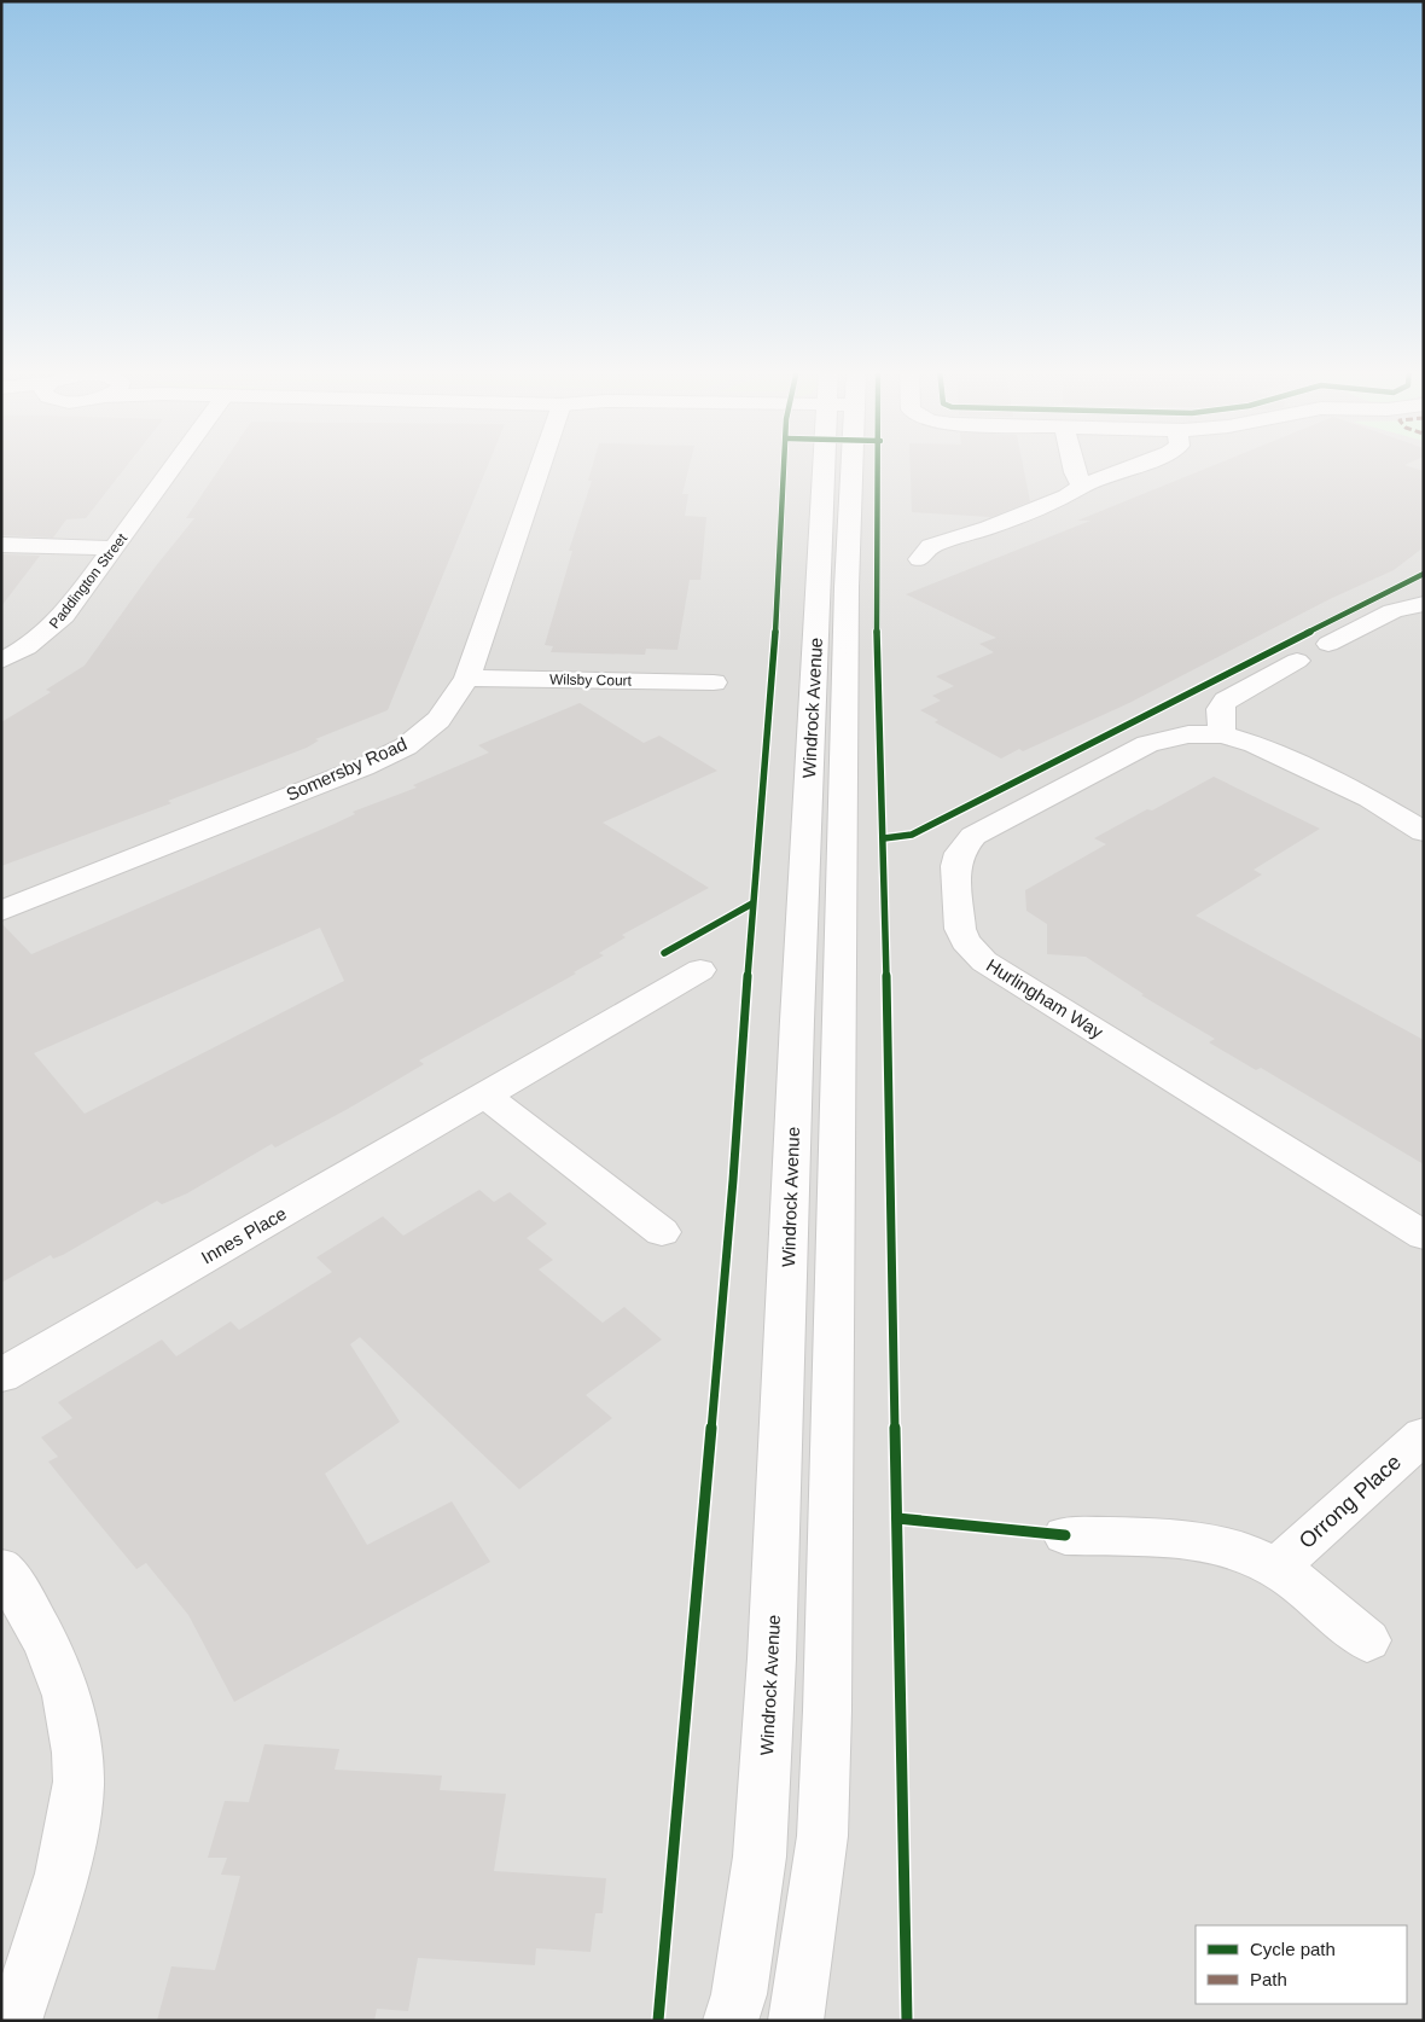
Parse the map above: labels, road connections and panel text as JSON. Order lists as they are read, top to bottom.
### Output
{
  "streets": {
    "street": [
      "Paddington Street",
      "Wilsby Court",
      "Windrock Avenue",
      "Somersby Road",
      "Hurlingham Way",
      "Innes Place",
      "Orrong Place"
    ]
  },
  "crossings": [
    ["Wilsby Court", "Somersby Road"]
  ],
  "legend": ["Cycle path", "Path"]
}
